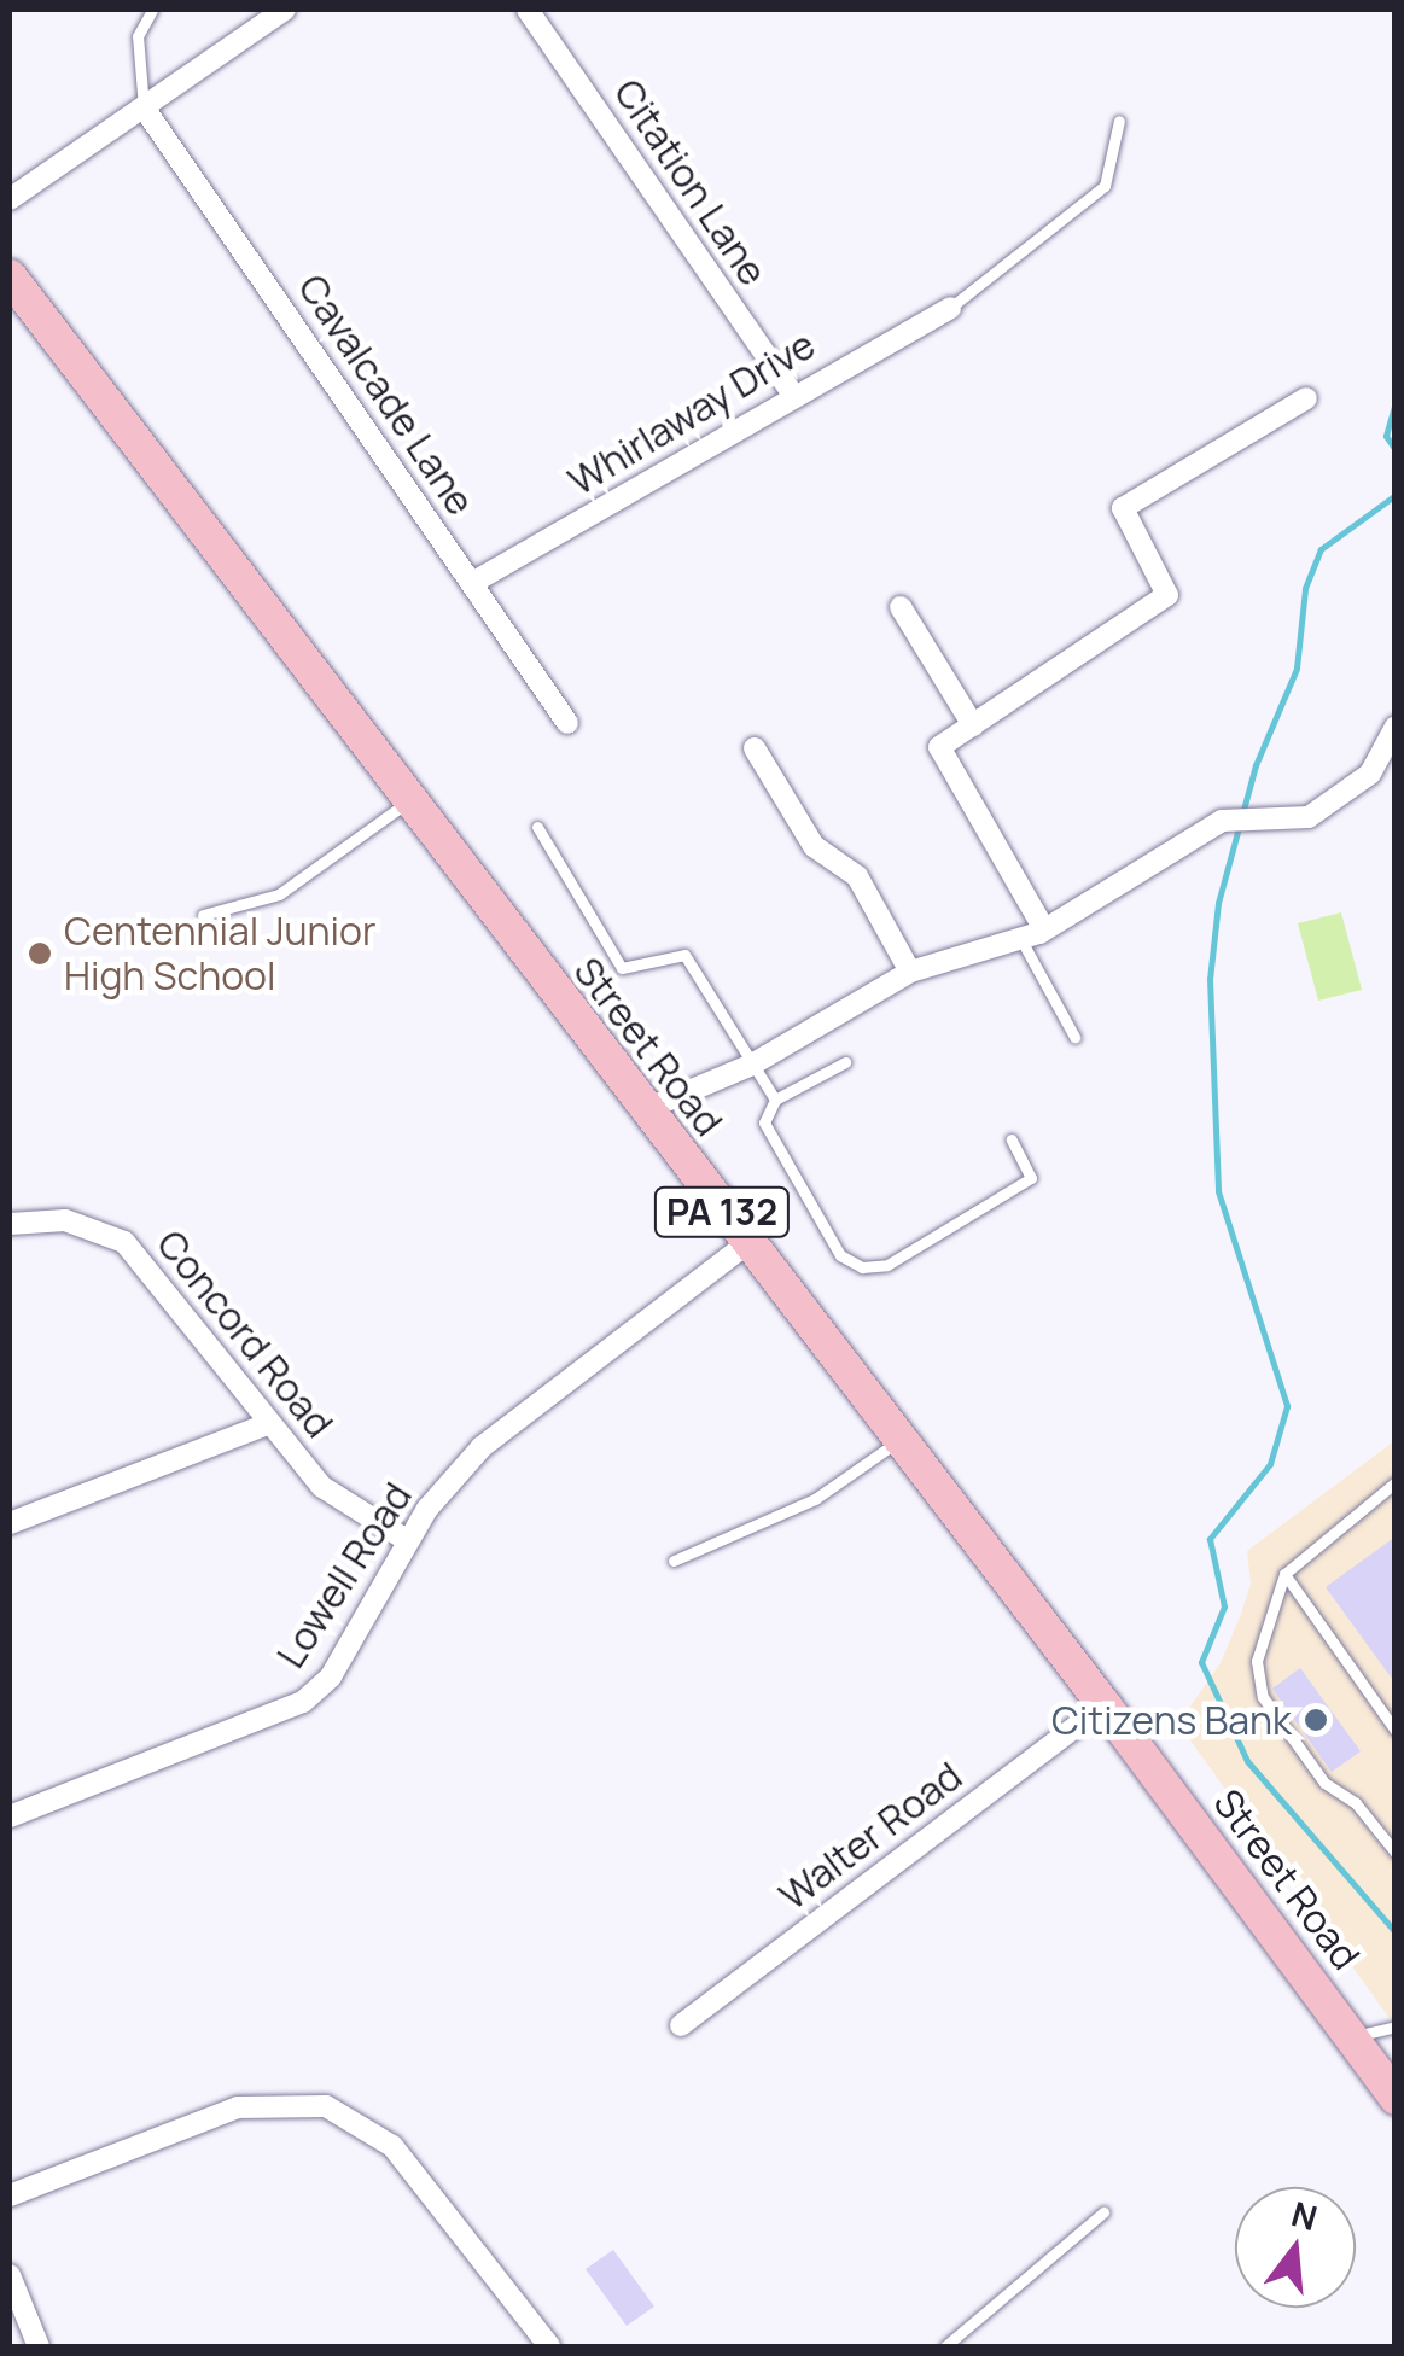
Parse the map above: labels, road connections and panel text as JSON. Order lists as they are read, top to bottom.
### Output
{
  "streets": {
    "main road": ["Street Road", "PA 132"],
    "street": [
      "Citation Lane",
      "Cavalcade Lane",
      "Whirlaway Drive",
      "Concord Road",
      "Lowell Road",
      "Walter Road"
    ]
  },
  "crossings": [
    ["Citation Lane", "Whirlaway Drive"],
    ["Cavalcade Lane", "Whirlaway Drive"],
    ["Street Road", "Lowell Road"],
    ["Street Road", "Walter Road"],
    ["Concord Road", "Lowell Road"]
  ],
  "places": ["Centennial Junior High School", "Citizens Bank"],
  "north": "top"
}
